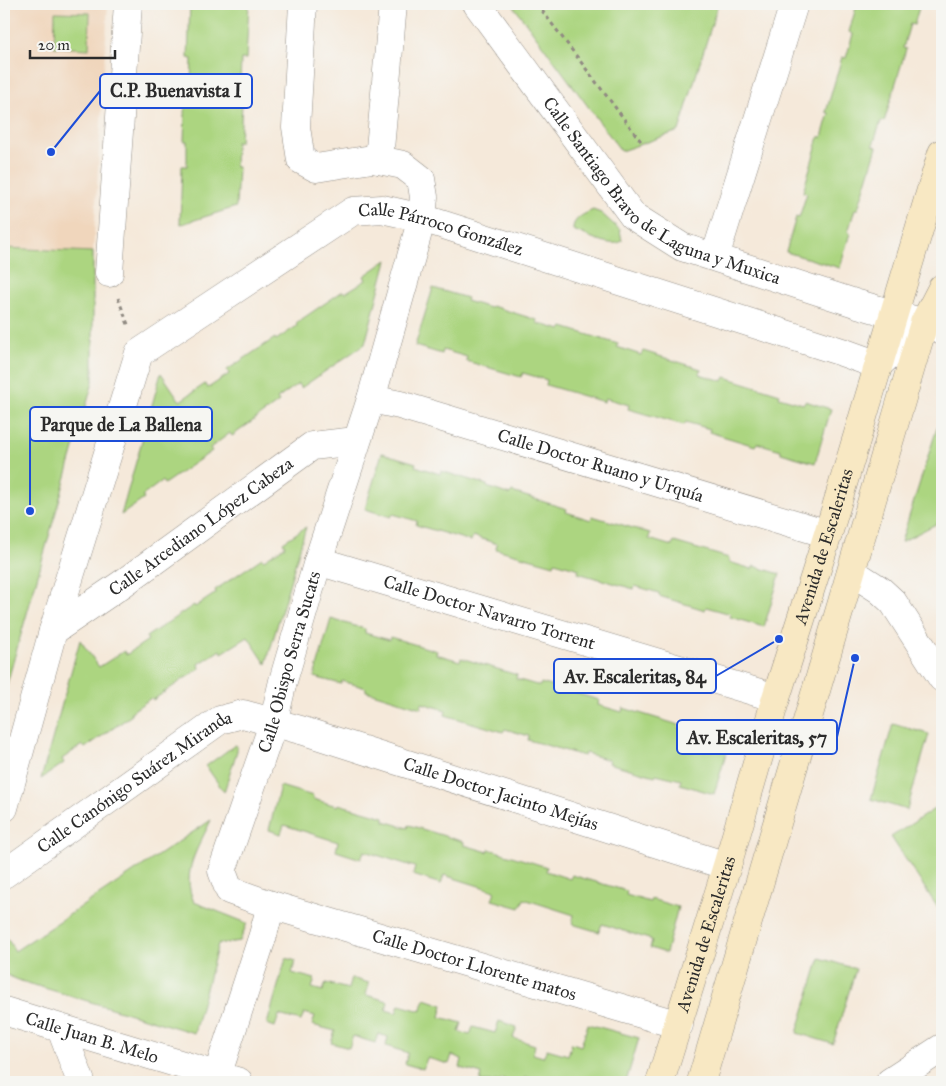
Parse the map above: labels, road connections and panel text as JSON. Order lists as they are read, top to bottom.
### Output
{
  "streets": {
    "street": [
      "Calle Santiago Bravo de Laguna y Muxica",
      "Calle Párroco González",
      "Calle Doctor Ruano y Urquía",
      "Calle Arcediano López Cabeza",
      "Avenida de Escaleritas",
      "Calle Doctor Navarro Torrent",
      "Calle Obispo Serra Sucats",
      "Calle Canónigo Suárez Miranda",
      "Calle Doctor Jacinto Mejías",
      "Calle Doctor Llorente matos",
      "Calle Juan B. Melo"
    ]
  },
  "crossings": [
    ["Calle Santiago Bravo de Laguna y Muxica", "Avenida de Escaleritas"],
    ["Calle Párroco González", "Avenida de Escaleritas"],
    ["Calle Párroco González", "Calle Obispo Serra Sucats"],
    ["Calle Doctor Ruano y Urquía", "Avenida de Escaleritas"],
    ["Calle Doctor Ruano y Urquía", "Calle Obispo Serra Sucats"],
    ["Calle Arcediano López Cabeza", "Calle Obispo Serra Sucats"],
    ["Avenida de Escaleritas", "Calle Doctor Navarro Torrent"],
    ["Avenida de Escaleritas", "Calle Doctor Jacinto Mejías"],
    ["Avenida de Escaleritas", "Calle Doctor Llorente matos"],
    ["Calle Doctor Navarro Torrent", "Calle Obispo Serra Sucats"],
    ["Calle Obispo Serra Sucats", "Calle Canónigo Suárez Miranda"],
    ["Calle Obispo Serra Sucats", "Calle Doctor Jacinto Mejías"],
    ["Calle Obispo Serra Sucats", "Calle Doctor Llorente matos"],
    ["Calle Canónigo Suárez Miranda", "Calle Doctor Jacinto Mejías"]
  ],
  "places": [
    "C.P. Buenavista I",
    "Parque de La Ballena",
    "Av. Escaleritas, 84",
    "Av. Escaleritas, 57"
  ],
  "scale_bar": "20 m"
}
